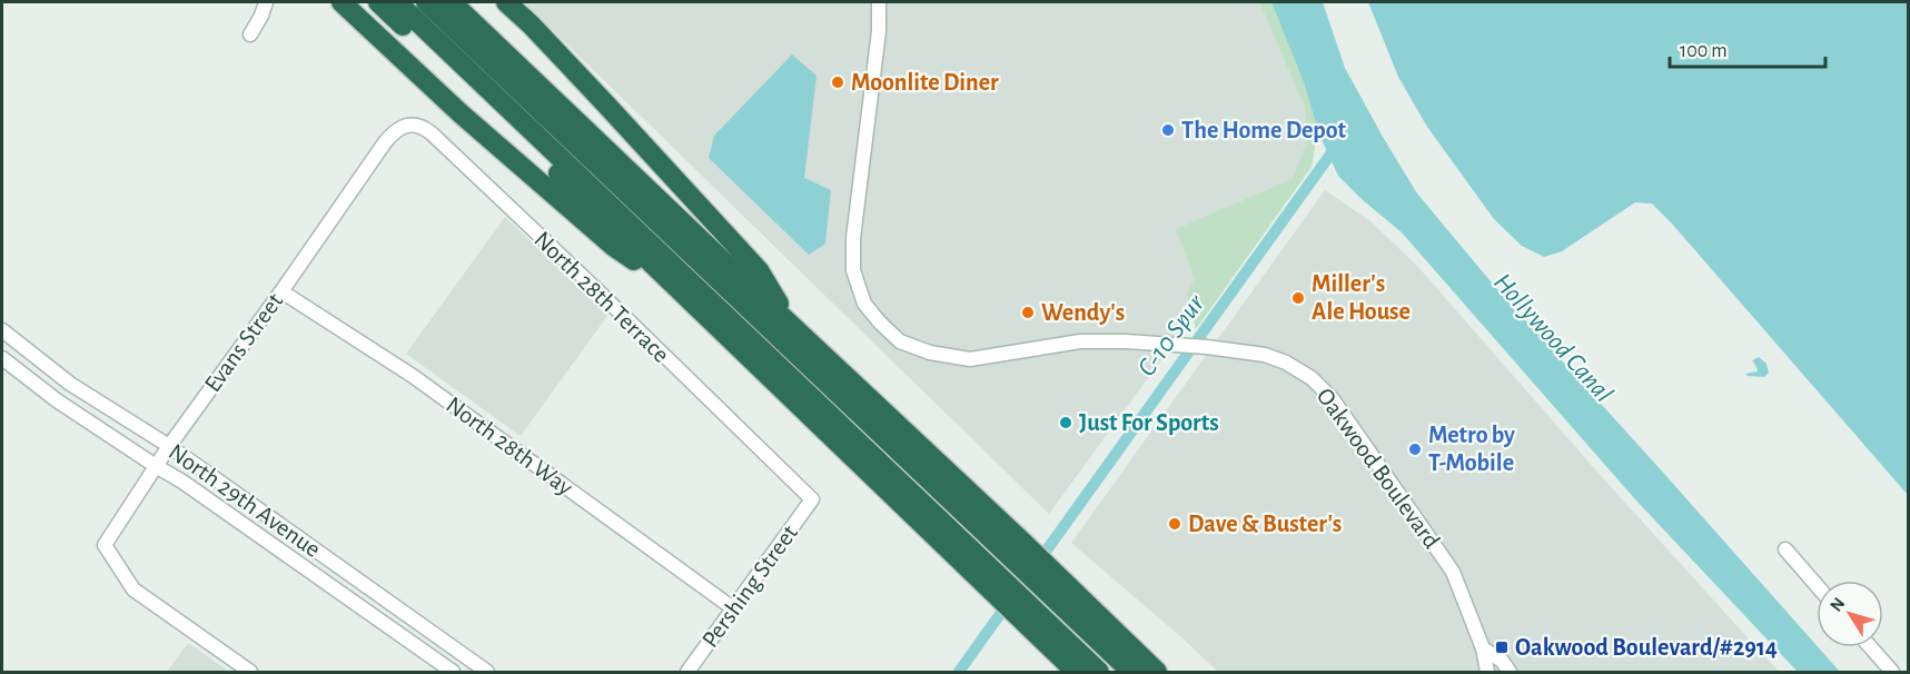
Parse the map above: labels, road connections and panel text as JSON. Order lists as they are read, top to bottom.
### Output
{
  "streets": {
    "street": [
      "North 28th Terrace",
      "Evans Street",
      "North 28th Way",
      "Oakwood Boulevard",
      "North 29th Avenue",
      "Pershing Street"
    ]
  },
  "crossings": [
    ["North 28th Terrace", "Evans Street"],
    ["North 28th Terrace", "Pershing Street"],
    ["Evans Street", "North 28th Way"],
    ["Evans Street", "North 29th Avenue"],
    ["North 28th Way", "Pershing Street"]
  ],
  "water": ["C-10 Spur", "Hollywood Canal"],
  "places": {
    "other": [
      "Moonlite Diner",
      "The Home Depot",
      "Miller's Ale House",
      "Wendy's",
      "Just For Sports",
      "Metro by T-Mobile",
      "Dave & Buster's"
    ],
    "transit": ["Oakwood Boulevard/#2914"]
  },
  "scale_bar": "100 m",
  "north": "top left"
}
